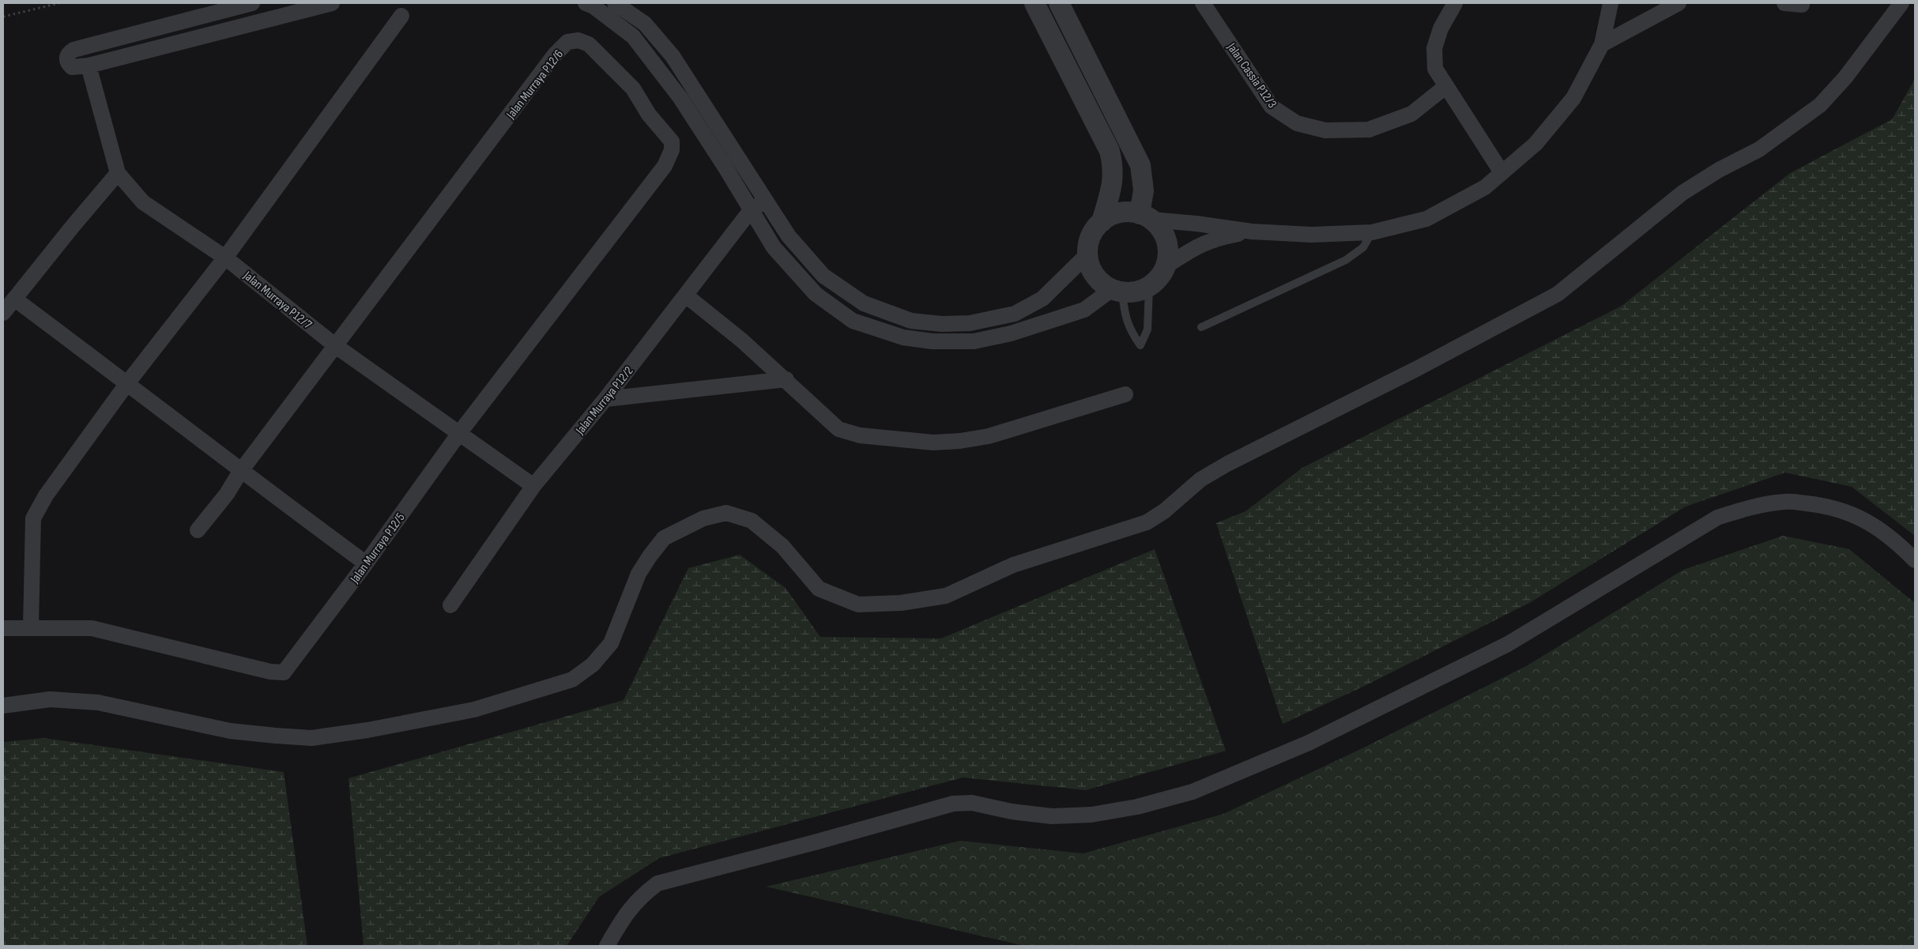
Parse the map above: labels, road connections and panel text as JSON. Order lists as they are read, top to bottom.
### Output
{
  "streets": {
    "street": [
      "Jalan Cassia P12/3",
      "Jalan Murraya P12/6",
      "Jalan Murraya P12/7",
      "Jalan Murraya P12/2",
      "Jalan Murraya P12/5"
    ]
  },
  "crossings": [
    ["Jalan Murraya P12/6", "Jalan Murraya P12/7"],
    ["Jalan Murraya P12/6", "Jalan Murraya P12/5"],
    ["Jalan Murraya P12/7", "Jalan Murraya P12/2"],
    ["Jalan Murraya P12/7", "Jalan Murraya P12/5"]
  ]
}
